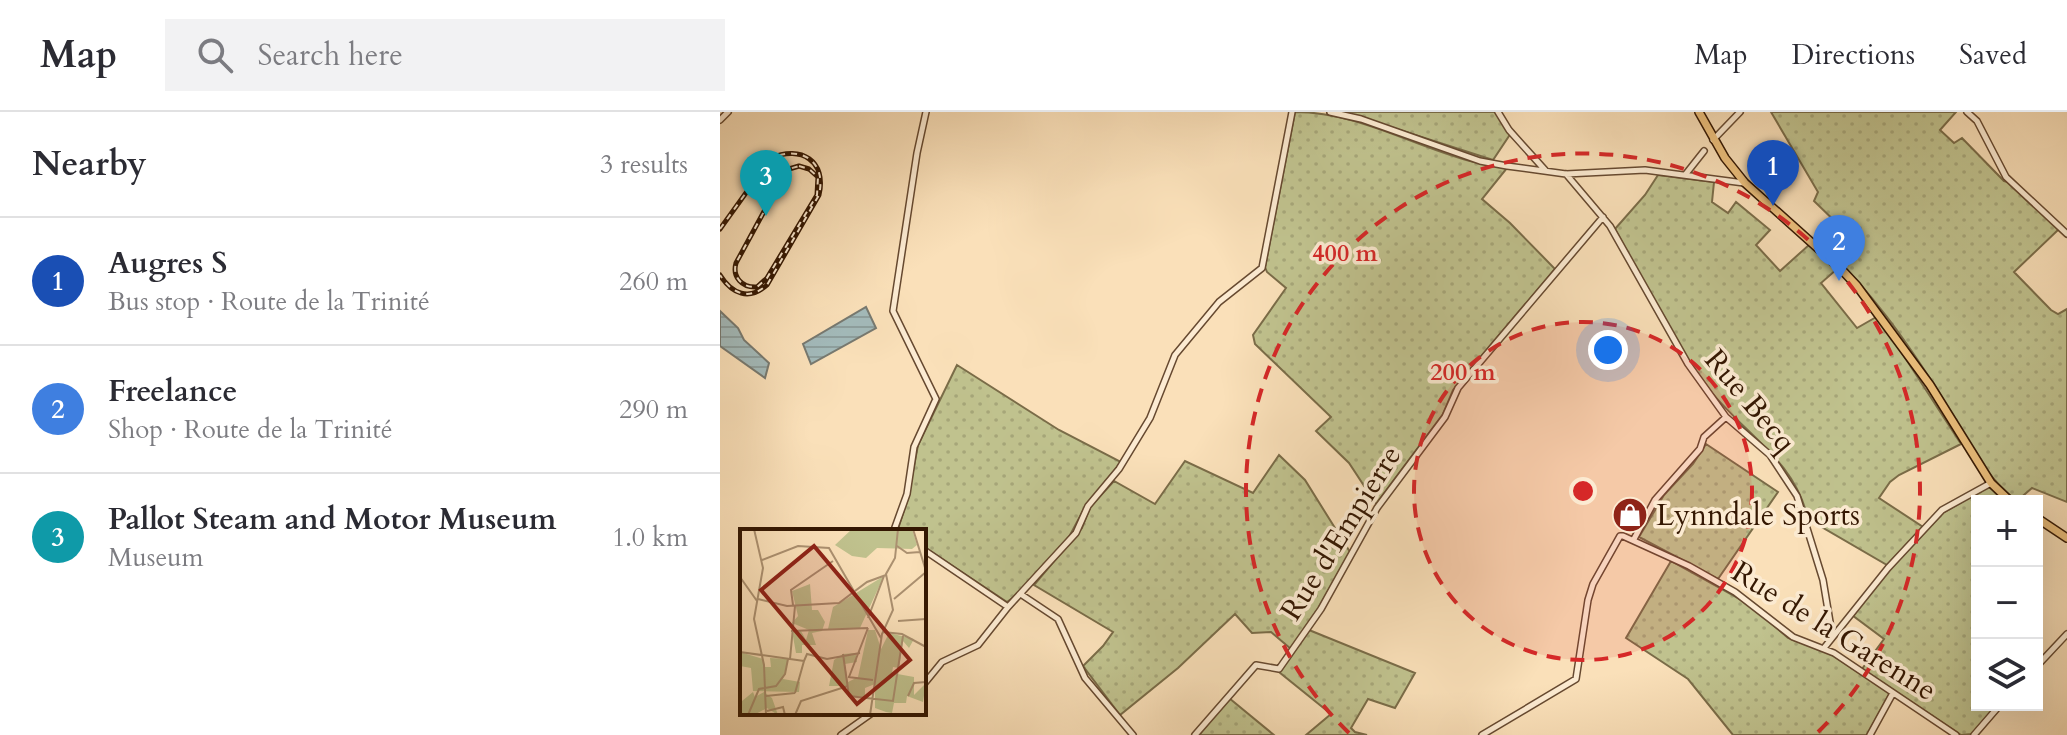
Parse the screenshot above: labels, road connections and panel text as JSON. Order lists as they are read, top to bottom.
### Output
{
  "streets": {
    "street": ["Rue Becq", "Rue d'Empierre", "Rue de la Garenne"]
  },
  "crossings": [
    ["Rue Becq", "Rue d'Empierre"]
  ],
  "places": {
    "shop": ["Lynndale Sports"]
  },
  "page": {
    "header": "Map",
    "search": "Search here",
    "nav": ["Map", "Directions", "Saved"],
    "heading": ["Nearby", "3 results"],
    "pins": ["1", "3", "2"],
    "list": [
      {
        "mark": "1",
        "name": "Augres S",
        "note": "Bus stop · Route de la Trinité",
        "value": "260 m"
      },
      {
        "mark": "2",
        "name": "Freelance",
        "note": "Shop · Route de la Trinité",
        "value": "290 m"
      },
      {
        "mark": "3",
        "name": "Pallot Steam and Motor Museum",
        "note": "Museum",
        "value": "1.0 km"
      }
    ],
    "map_buttons": ["+", "−"]
  },
  "rings": ["400 m", "200 m"]
}
